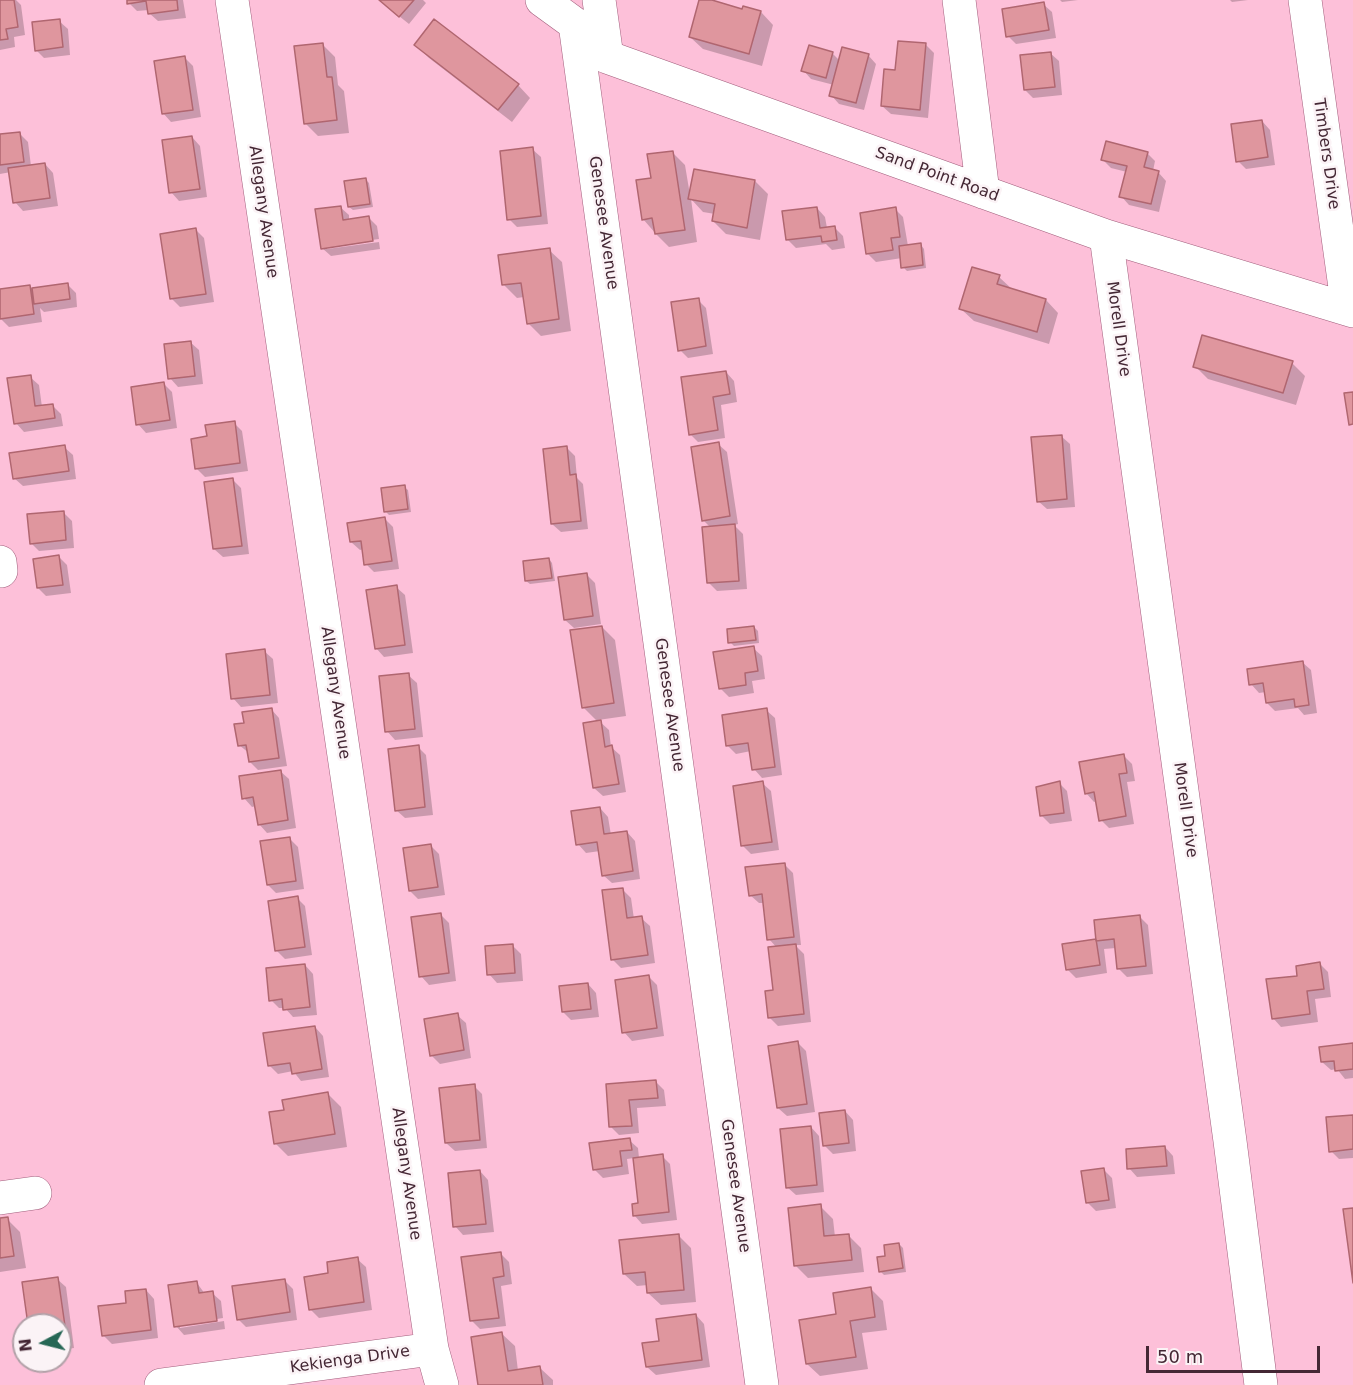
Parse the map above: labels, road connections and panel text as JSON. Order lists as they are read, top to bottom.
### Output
{
  "streets": {
    "street": [
      "Timbers Drive",
      "Sand Point Road",
      "Allegany Avenue",
      "Genesee Avenue",
      "Morell Drive",
      "Kekienga Drive"
    ]
  },
  "crossings": [
    ["Timbers Drive", "Sand Point Road"],
    ["Sand Point Road", "Genesee Avenue"],
    ["Sand Point Road", "Morell Drive"],
    ["Allegany Avenue", "Kekienga Drive"]
  ],
  "scale_bar": "50 m",
  "north": "left"
}
